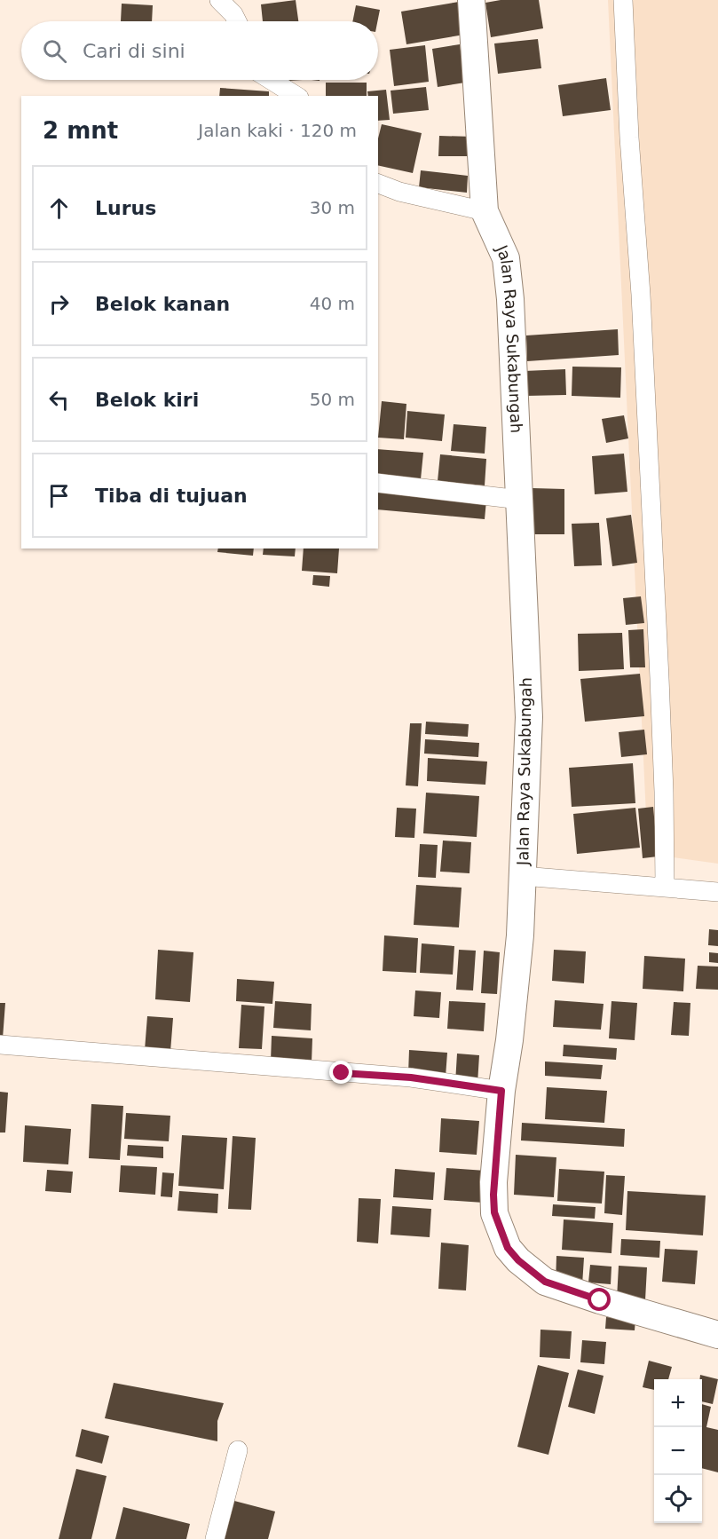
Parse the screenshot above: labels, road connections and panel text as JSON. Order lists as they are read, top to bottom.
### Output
{
  "streets": {
    "street": ["Jalan Raya Sukabungah"]
  },
  "page": {
    "search": "Cari di sini",
    "heading": ["2 mnt", "Jalan kaki · 120 m"],
    "list": [
      ["Lurus", "30 m"],
      ["Belok kanan", "40 m"],
      ["Belok kiri", "50 m"],
      "Tiba di tujuan"
    ],
    "map_buttons": ["+", "−"]
  }
}
